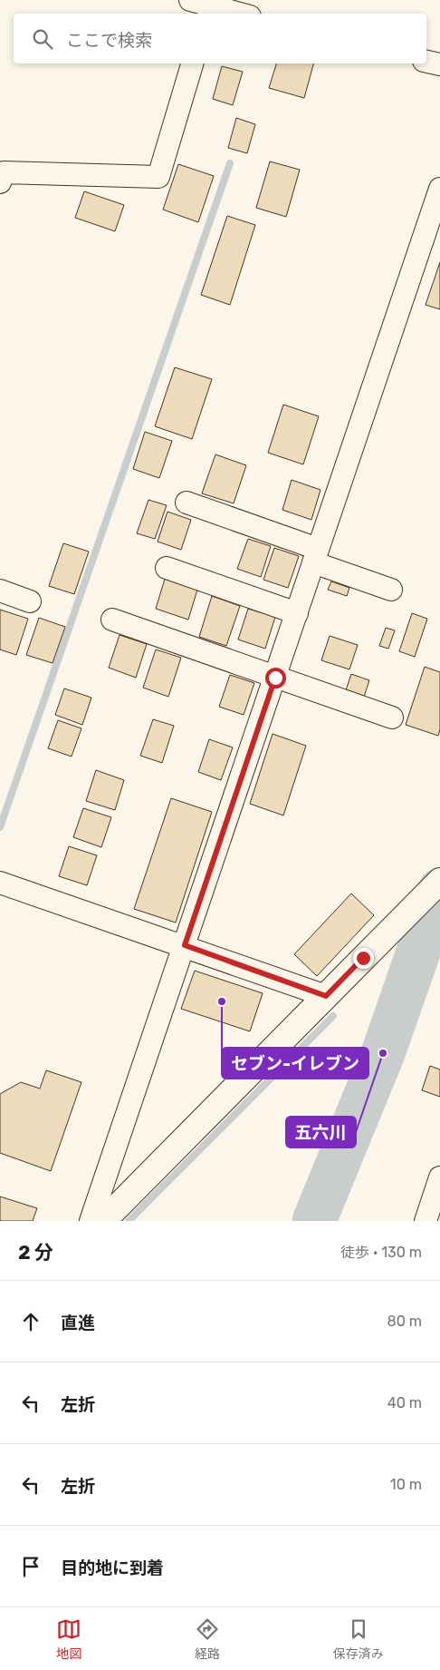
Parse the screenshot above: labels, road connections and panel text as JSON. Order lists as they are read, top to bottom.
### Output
{
  "places": ["セブン-イレブン", "五六川"],
  "page": {
    "search": "ここで検索",
    "heading": ["2 分", "徒歩 · 130 m"],
    "list": [
      ["直進", "80 m"],
      ["左折", "40 m"],
      ["左折", "10 m"],
      "目的地に到着"
    ],
    "nav": ["地図", "経路", "保存済み"]
  }
}
